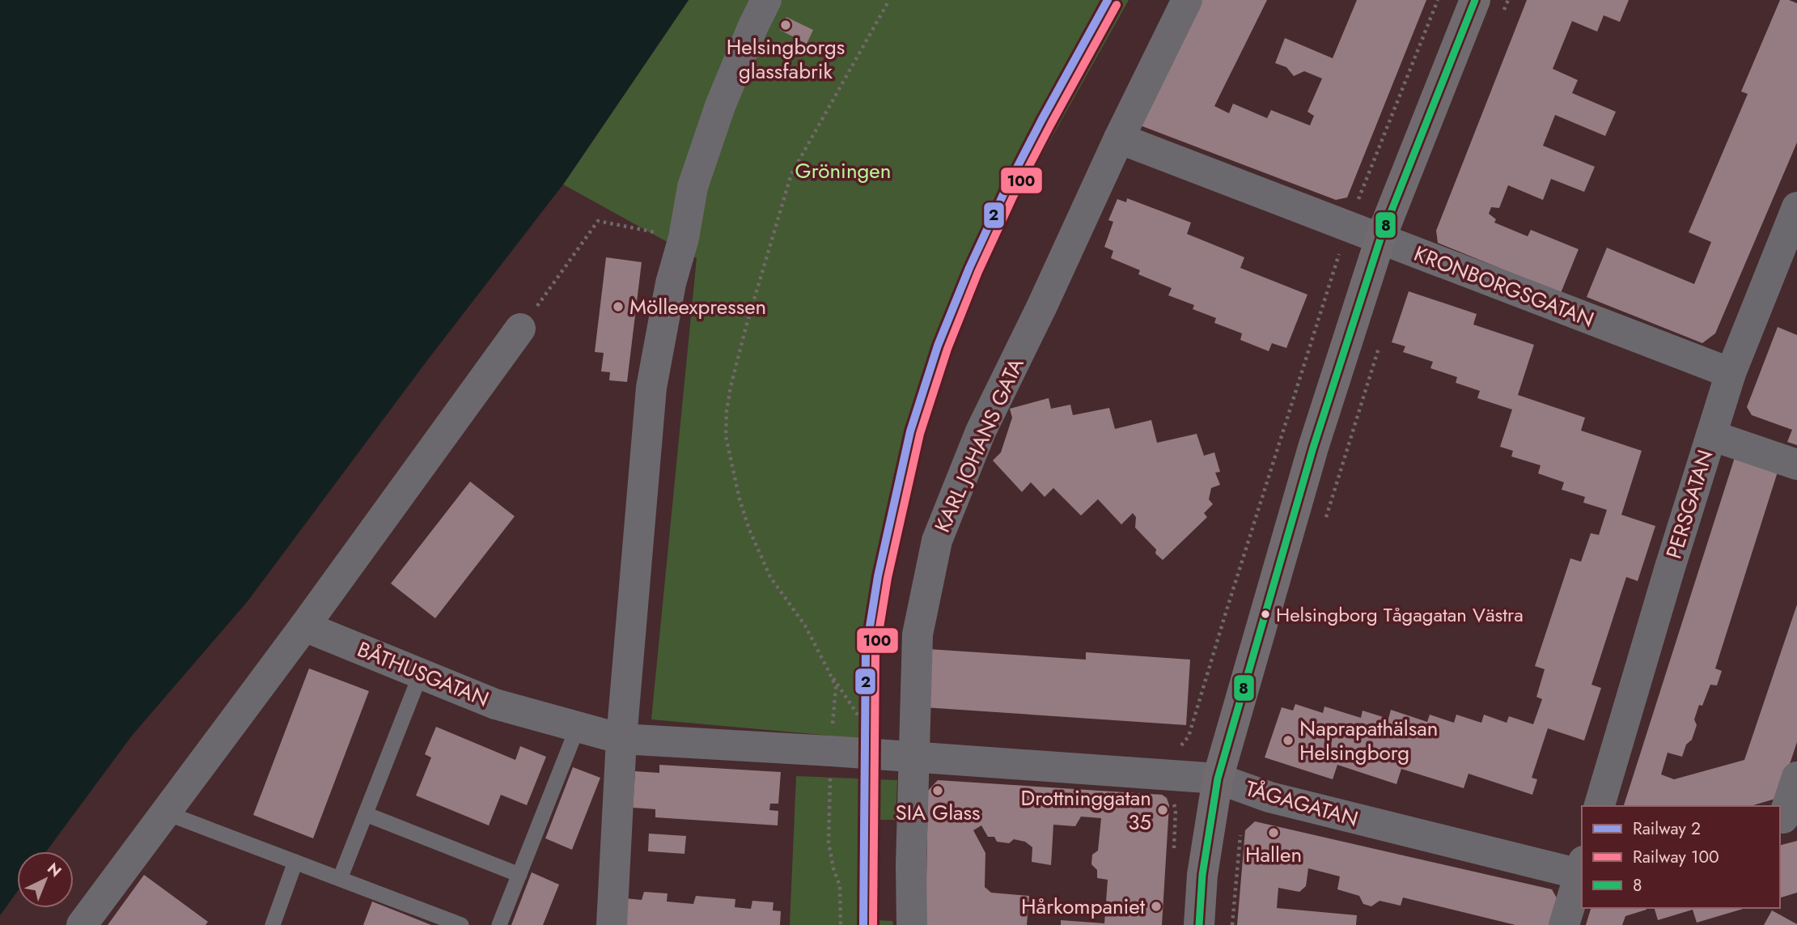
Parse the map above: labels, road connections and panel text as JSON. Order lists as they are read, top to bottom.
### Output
{
  "streets": {
    "street": [
      "KRONBORGSGATAN",
      "KARL JOHANS GATA",
      "PERSGATAN",
      "BÅTHUSGATAN",
      "TÅGAGATAN"
    ]
  },
  "crossings": [
    ["KRONBORGSGATAN", "KARL JOHANS GATA"],
    ["KRONBORGSGATAN", "PERSGATAN"],
    ["KARL JOHANS GATA", "BÅTHUSGATAN"],
    ["KARL JOHANS GATA", "TÅGAGATAN"],
    ["BÅTHUSGATAN", "TÅGAGATAN"]
  ],
  "parks": ["Gröningen"],
  "places": [
    "Helsingborgs glassfabrik",
    "Mölleexpressen",
    "Helsingborg Tågagatan Västra",
    "Naprapathälsan Helsingborg",
    "SIA Glass",
    "Drottninggatan 35",
    "Hallen",
    "Hårkompaniet"
  ],
  "lines": ["rail line 2", "transit line 8", "rail line 100"],
  "legend": ["Railway 2", "Railway 100", "8"],
  "north": "top right"
}
